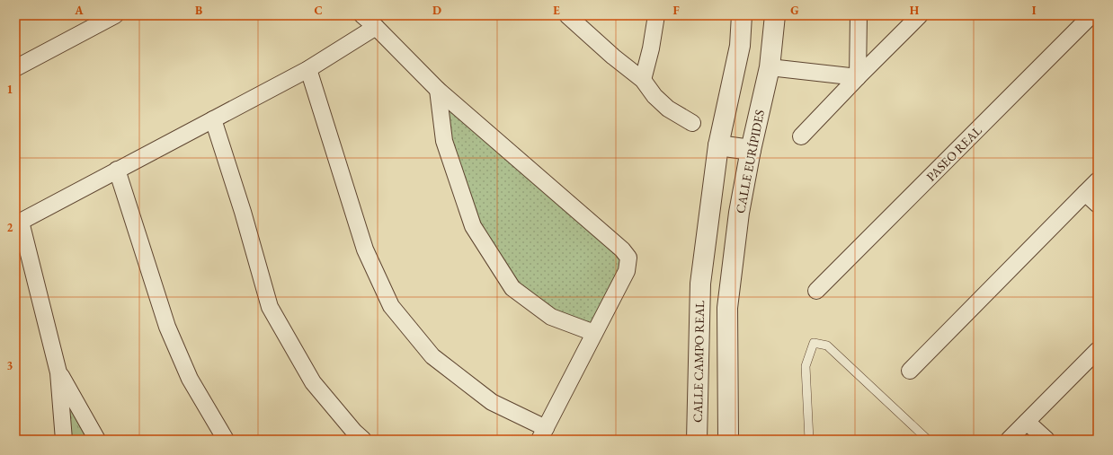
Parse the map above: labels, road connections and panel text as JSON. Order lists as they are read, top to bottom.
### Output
{
  "streets": {
    "street": ["PASEO REAL", "CALLE EURÍPIDES", "CALLE CAMPO REAL"]
  },
  "grid": {
    "columns": [
      "A",
      "B",
      "C",
      "D",
      "E",
      "F",
      "G",
      "H",
      "I"
    ],
    "rows": ["1", "2", "3"]
  }
}
